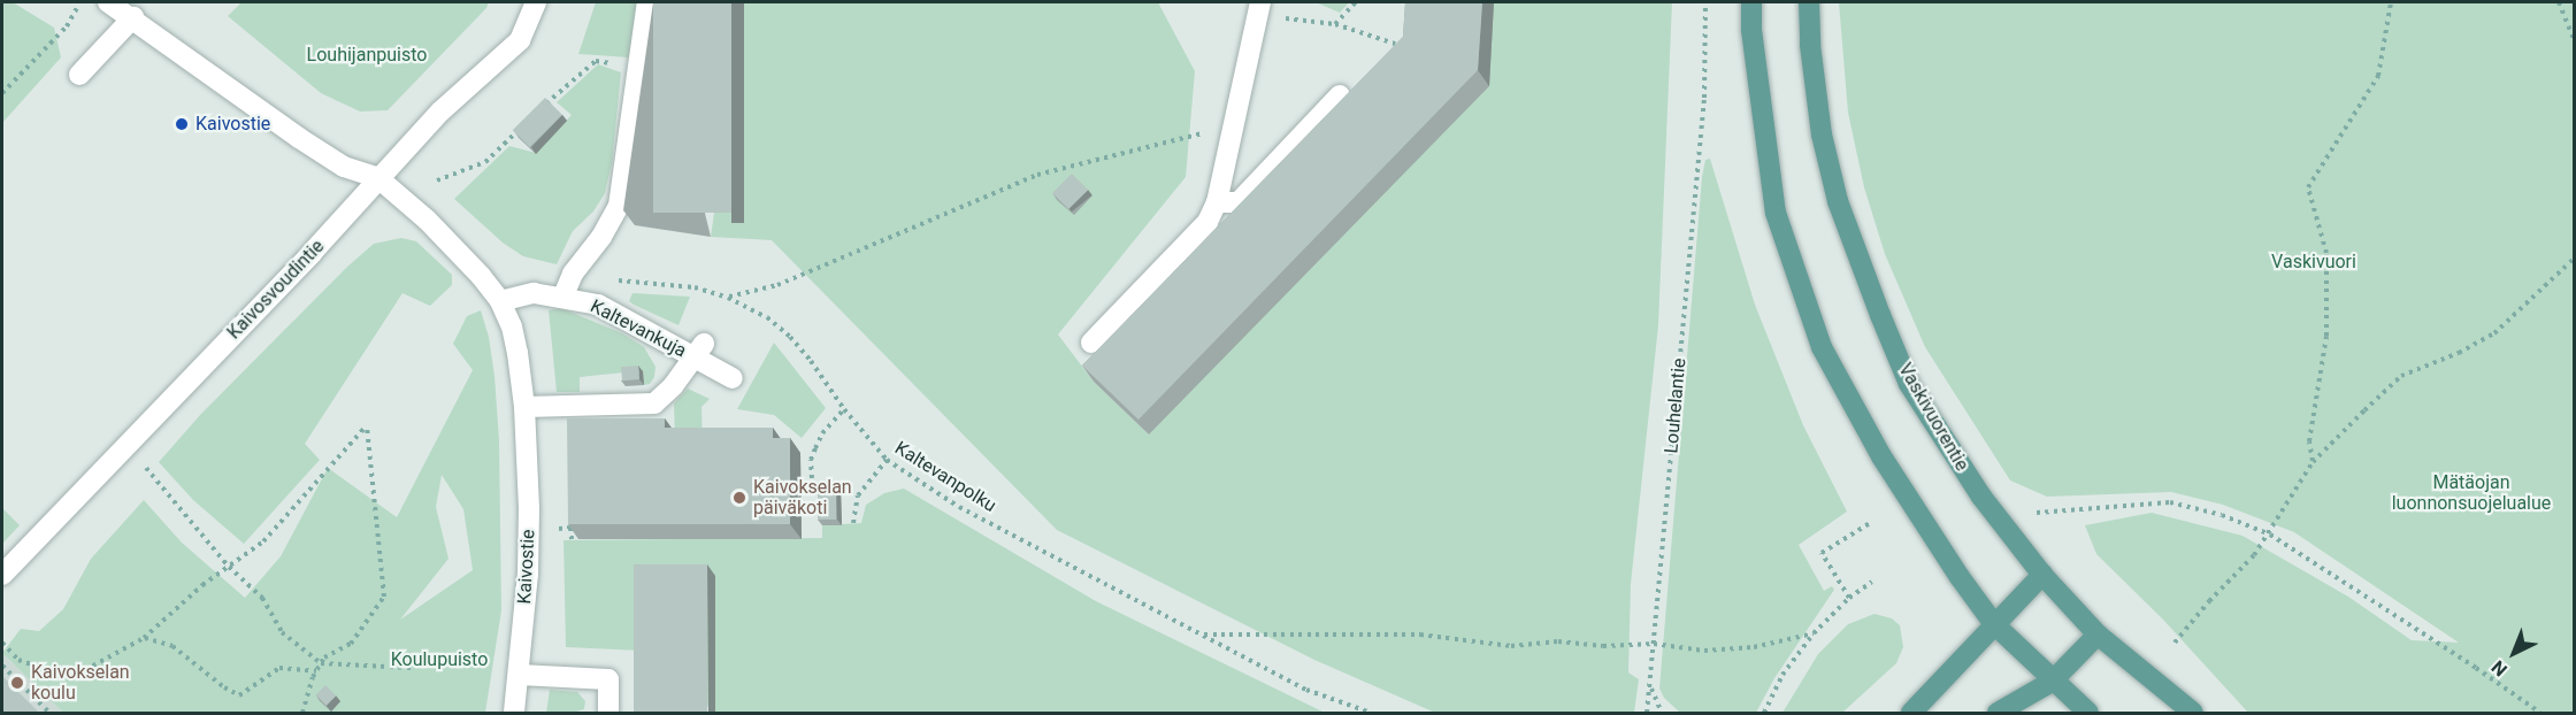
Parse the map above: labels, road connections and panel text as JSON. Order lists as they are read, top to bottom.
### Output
{
  "streets": {
    "main road": ["Vaskivuorentie"],
    "street": ["Kaivosvoudintie", "Kaltevankuja", "Kaivostie"],
    "path": ["Louhelantie", "Kaltevanpolku"]
  },
  "crossings": [
    ["Kaivosvoudintie", "Kaivostie"],
    ["Kaltevankuja", "Kaivostie"]
  ],
  "parks": [
    "Louhijanpuisto",
    "Vaskivuori",
    "Mätäojan luonnonsuojelualue",
    "Koulupuisto"
  ],
  "places": ["Kaivostie", "Kaivokselan päiväkoti", "Kaivokselan koulu"],
  "north": "bottom left"
}
